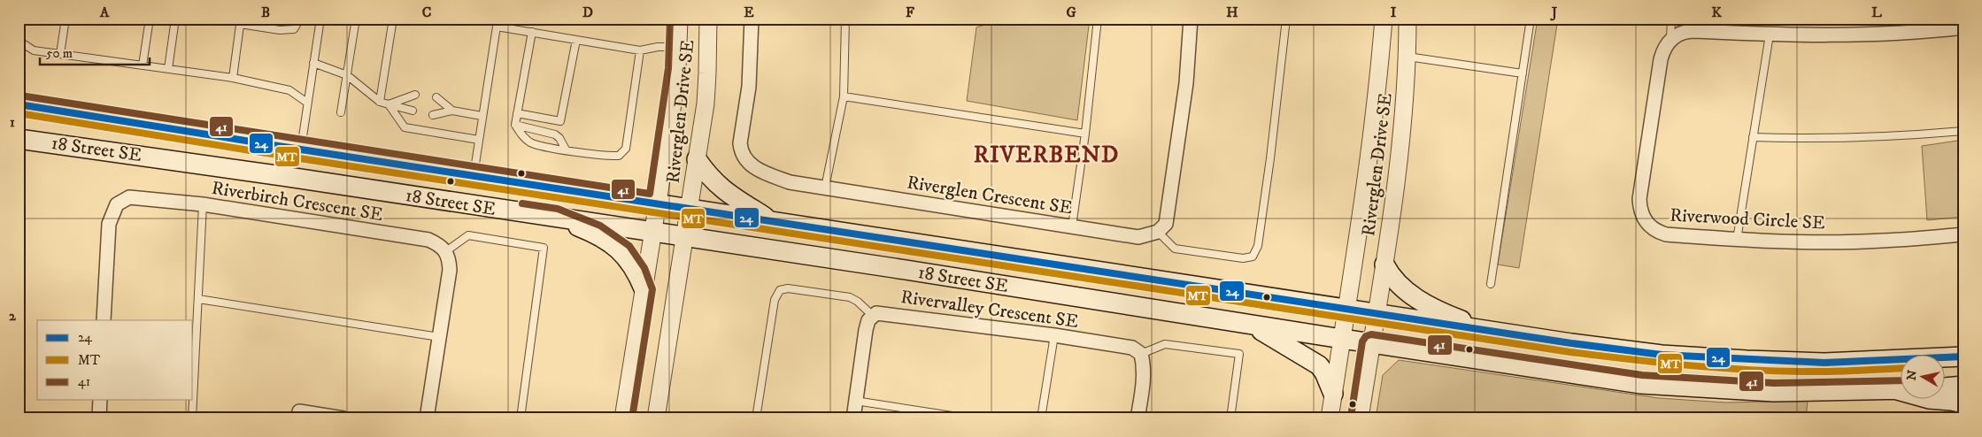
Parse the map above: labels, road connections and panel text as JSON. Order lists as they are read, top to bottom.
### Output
{
  "streets": {
    "main road": ["18 Street SE"],
    "street": [
      "Riverglen Drive SE",
      "Riverglen Crescent SE",
      "Riverbirch Crescent SE",
      "Riverwood Circle SE",
      "Rivervalley Crescent SE"
    ]
  },
  "crossings": [
    ["Riverglen Drive SE", "18 Street SE"]
  ],
  "districts": ["RIVERBEND"],
  "lines": ["transit line 41", "transit line 24", "transit line MT"],
  "legend": ["24", "MT", "41"],
  "scale_bar": "50 m",
  "north": "left",
  "grid": {
    "columns": [
      "A",
      "B",
      "C",
      "D",
      "E",
      "F",
      "G",
      "H",
      "I",
      "J",
      "K",
      "L"
    ],
    "rows": ["1", "2"]
  }
}
